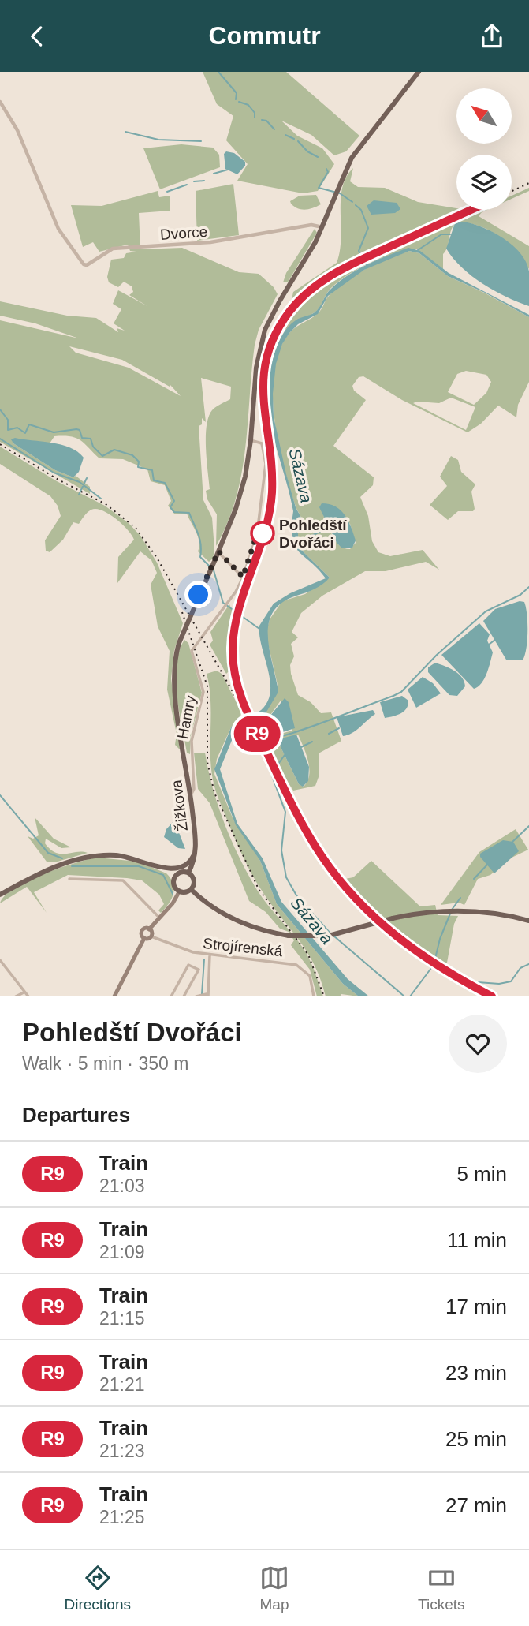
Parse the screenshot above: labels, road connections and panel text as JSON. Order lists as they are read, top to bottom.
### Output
{
  "streets": {
    "main road": ["Žižkova"],
    "street": ["Dvorce", "Hamry", "Strojírenská"]
  },
  "crossings": [
    ["Dvorce", "Žižkova"],
    ["Hamry", "Žižkova"]
  ],
  "water": ["Sázava"],
  "places": ["Pohledští Dvořáci"],
  "north": "top left",
  "page": {
    "header": "Commutr",
    "on_map": "R9",
    "heading": [
      ["Pohledští Dvořáci", "Walk · 5 min · 350 m"],
      "Departures"
    ],
    "list": [
      {
        "mark": "R9",
        "name": "Train",
        "note": "21:03",
        "value": "5 min"
      },
      {
        "mark": "R9",
        "name": "Train",
        "note": "21:09",
        "value": "11 min"
      },
      {
        "mark": "R9",
        "name": "Train",
        "note": "21:15",
        "value": "17 min"
      },
      {
        "mark": "R9",
        "name": "Train",
        "note": "21:21",
        "value": "23 min"
      },
      {
        "mark": "R9",
        "name": "Train",
        "note": "21:23",
        "value": "25 min"
      },
      {
        "mark": "R9",
        "name": "Train",
        "note": "21:25",
        "value": "27 min"
      }
    ],
    "tabs": ["Directions", "Map", "Tickets"]
  }
}
